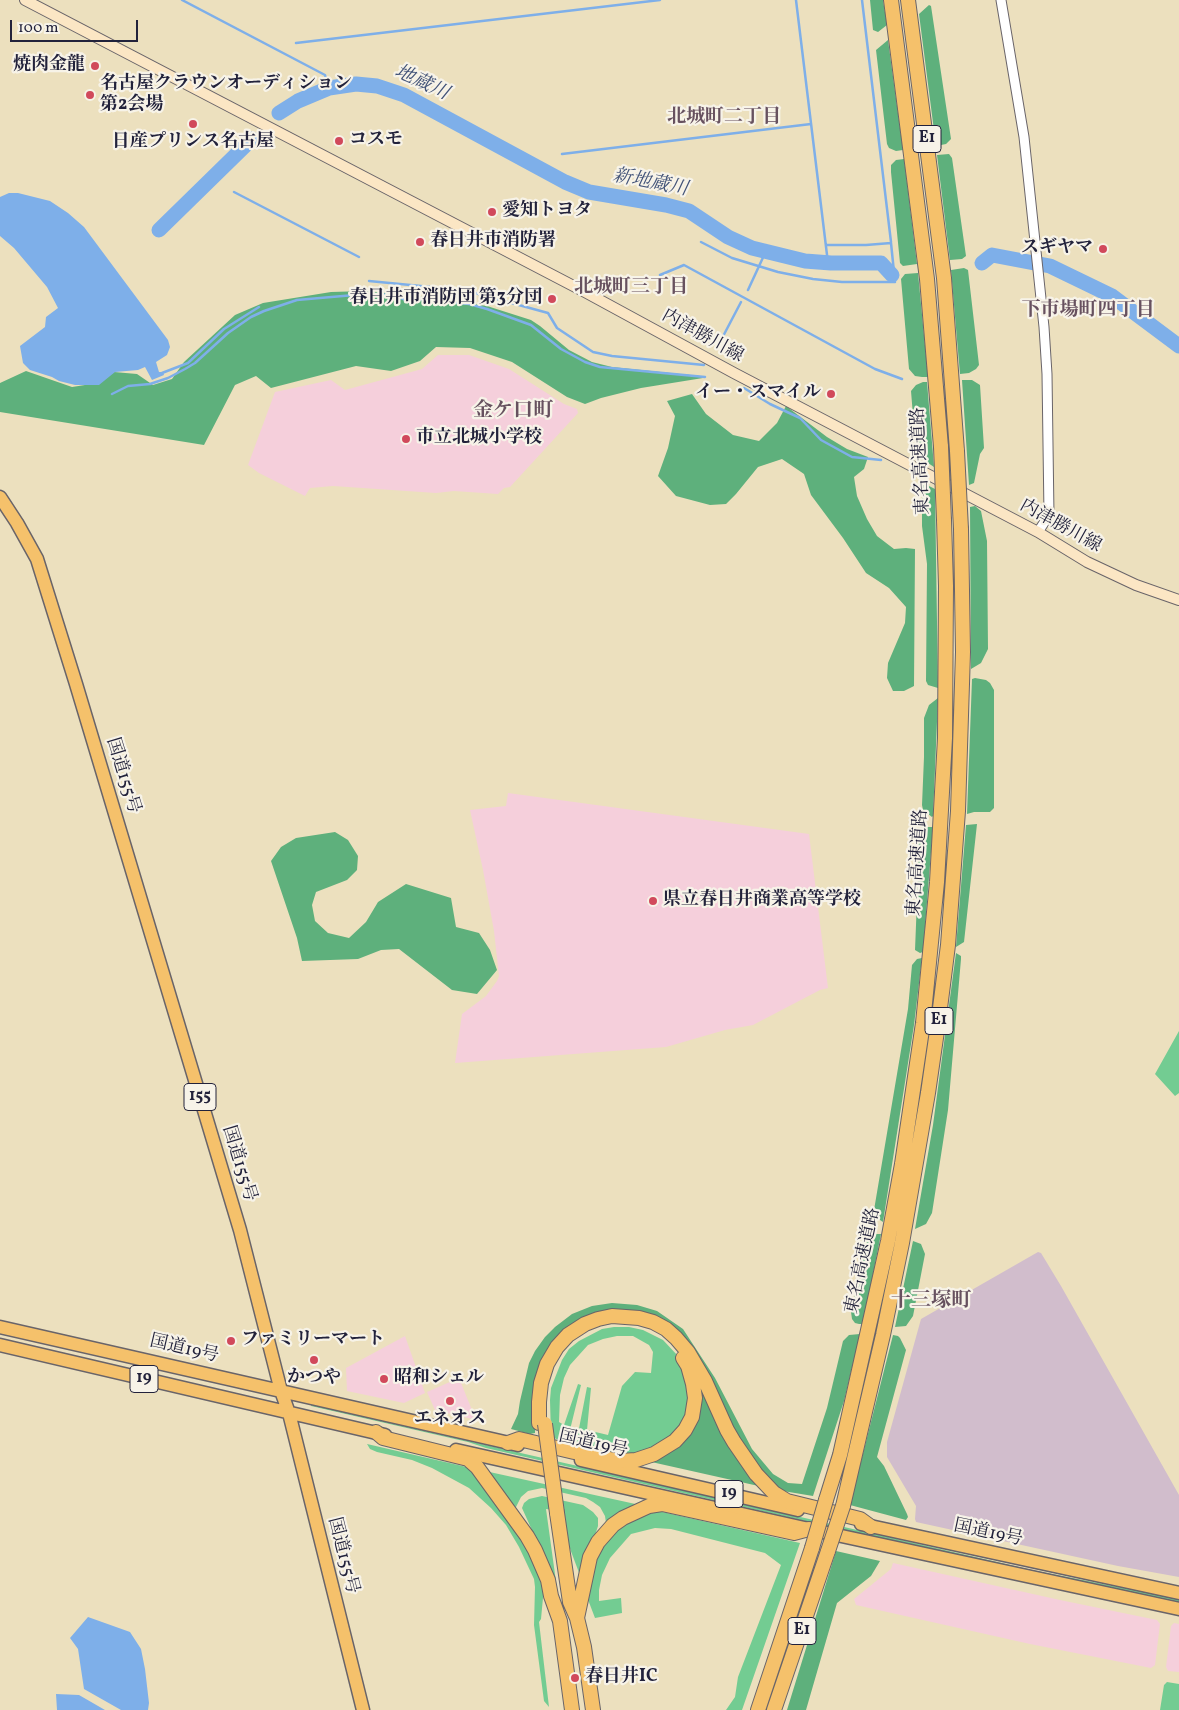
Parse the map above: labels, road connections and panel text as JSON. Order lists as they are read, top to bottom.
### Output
{
  "streets": {
    "highway": [
      "E1",
      "東名高速道路",
      "国道155号",
      "155",
      "国道19号",
      "19"
    ],
    "main road": ["内津勝川線"]
  },
  "crossings": [
    ["国道155号", "国道19号"]
  ],
  "districts": [
    "北城町二丁目",
    "北城町三丁目",
    "下市場町四丁目",
    "金ケ口町",
    "十三塚町"
  ],
  "water": ["地蔵川", "新地蔵川"],
  "places": [
    "焼肉金龍",
    "名古屋クラウンオーディション 第2会場",
    "日産プリンス名古屋",
    "コスモ",
    "愛知トヨタ",
    "春日井市消防署",
    "スギヤマ",
    "春日井市消防団 第3分団",
    "イー・スマイル",
    "市立北城小学校",
    "県立春日井商業高等学校",
    "ファミリーマート",
    "かつや",
    "昭和シェル",
    "エネオス",
    "春日井IC"
  ],
  "scale_bar": "100 m"
}
